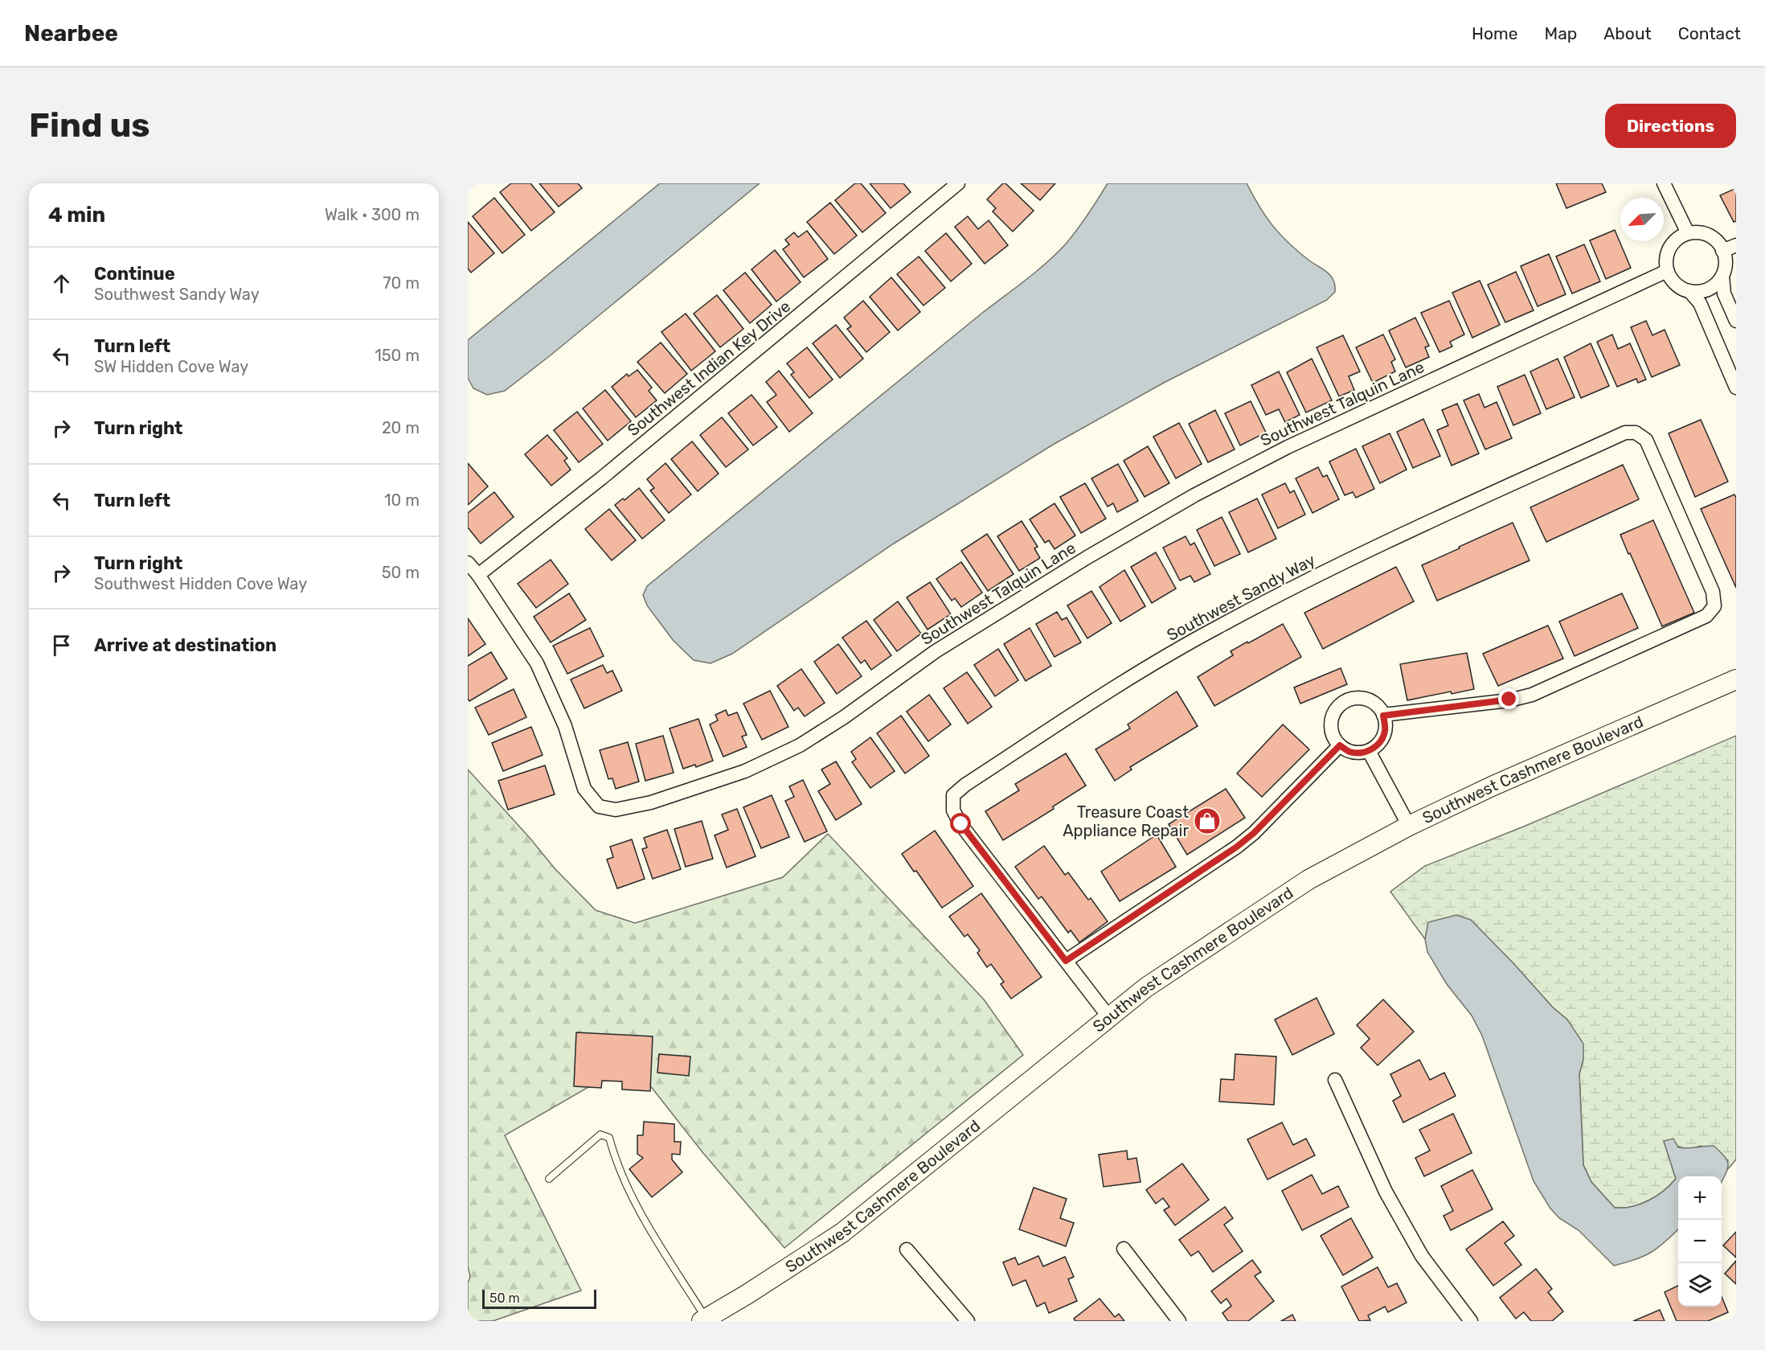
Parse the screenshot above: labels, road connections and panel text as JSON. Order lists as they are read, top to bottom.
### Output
{
  "streets": {
    "street": [
      "Southwest Indian Key Drive",
      "Southwest Talquin Lane",
      "Southwest Sandy Way",
      "Southwest Cashmere Boulevard"
    ]
  },
  "crossings": [
    ["Southwest Indian Key Drive", "Southwest Talquin Lane"],
    ["Southwest Sandy Way", "Southwest Cashmere Boulevard"]
  ],
  "places": {
    "shop": ["Treasure Coast Appliance Repair"]
  },
  "scale_bar": "50 m",
  "north": "bottom left",
  "page": {
    "header": "Nearbee",
    "nav": [
      "Home",
      "Map",
      "About",
      "Contact"
    ],
    "buttons": "Directions",
    "title": "Find us",
    "heading": ["4 min", "Walk · 300 m"],
    "list": [
      ["Continue", "Southwest Sandy Way", "70 m"],
      ["Turn left", "SW Hidden Cove Way", "150 m"],
      ["Turn right", "20 m"],
      ["Turn left", "10 m"],
      ["Turn right", "Southwest Hidden Cove Way", "50 m"],
      "Arrive at destination"
    ],
    "map_buttons": ["+", "−"],
    "scale": "50 m"
  }
}
